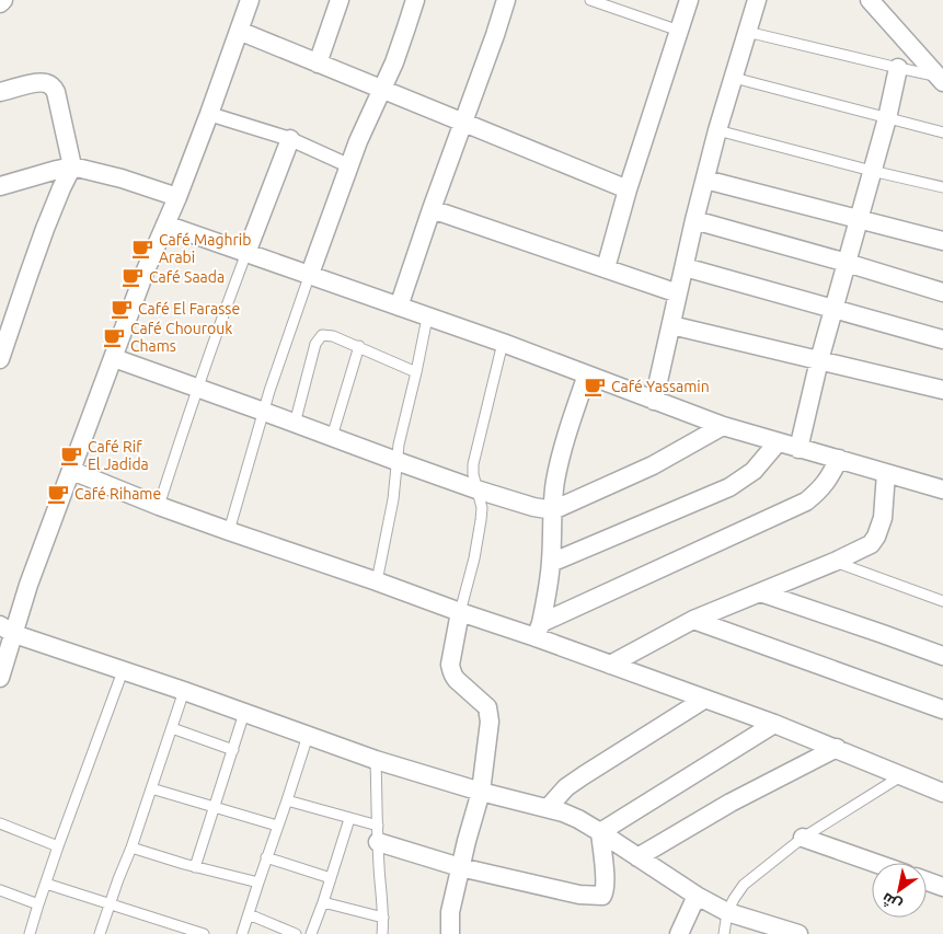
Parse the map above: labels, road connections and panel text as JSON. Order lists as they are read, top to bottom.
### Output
{
  "places": {
    "cafe": [
      "Café Maghrib Arabi",
      "Café Saada",
      "Café El Farasse",
      "Café Chourouk Chams",
      "Café Yassamin",
      "Café Rif El Jadida",
      "Café Rihame"
    ]
  },
  "north": "bottom left"
}
